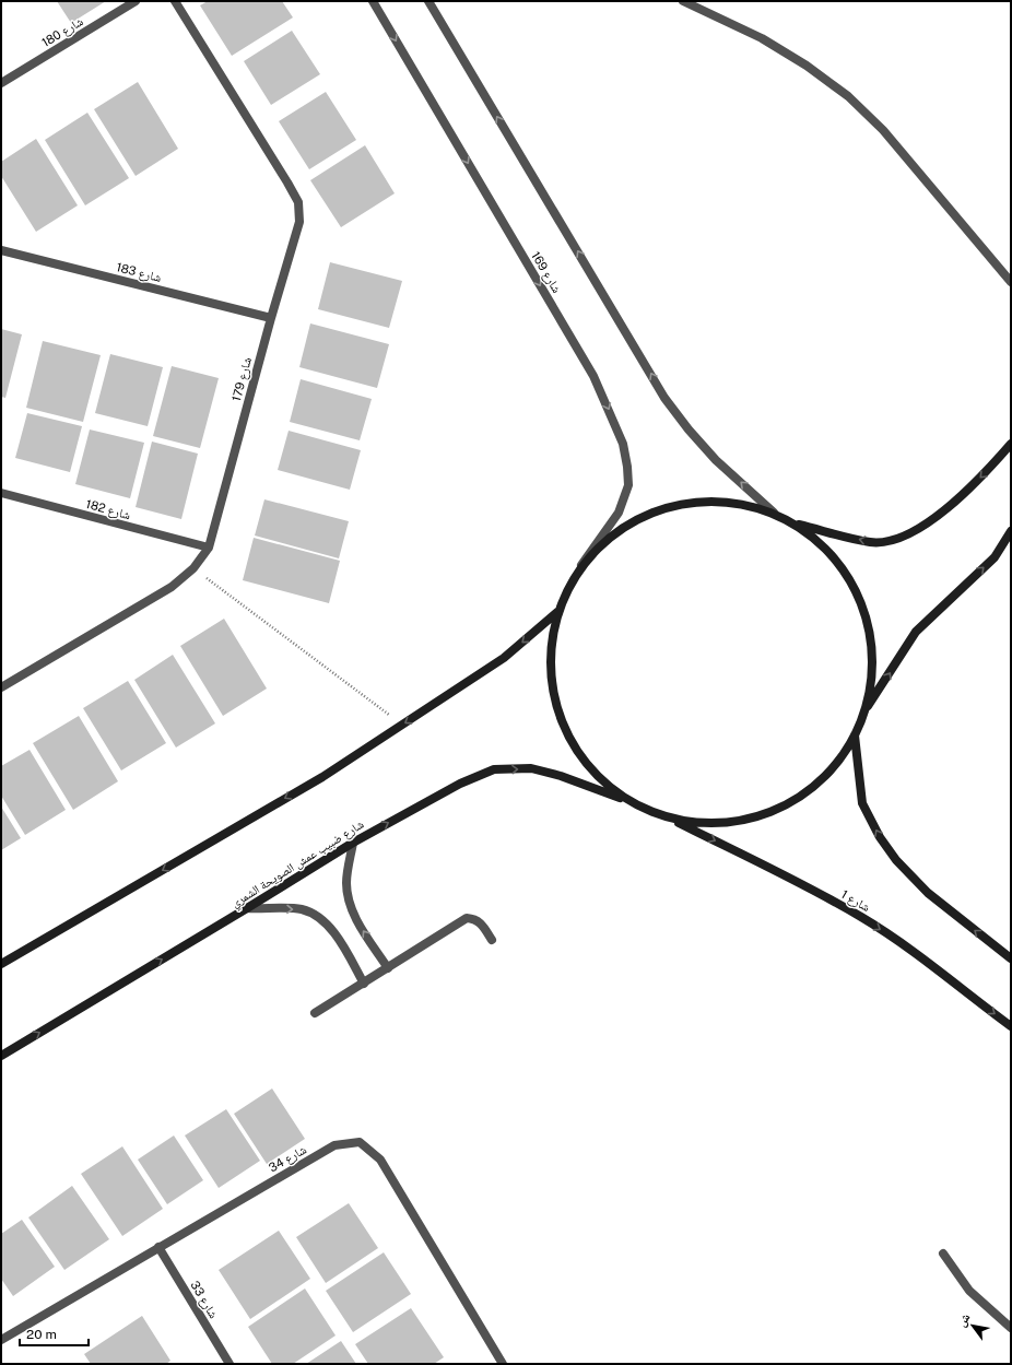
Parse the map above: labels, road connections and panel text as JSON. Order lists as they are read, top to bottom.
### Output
{
  "streets": {
    "street": [
      "شارع 180",
      "شارع 183",
      "شارع 169",
      "شارع 179",
      "شارع 182",
      "شارع ضبيب عمش الصويحة الشمري",
      "شارع 1",
      "شارع 34",
      "شارع 33"
    ]
  },
  "crossings": [
    ["شارع 183", "شارع 179"],
    ["شارع 179", "شارع 182"],
    ["شارع ضبيب عمش الصويحة الشمري", "شارع 1"],
    ["شارع 34", "شارع 33"]
  ],
  "one_way": ["شارع 1"],
  "scale_bar": "20 m",
  "north": "top left"
}
